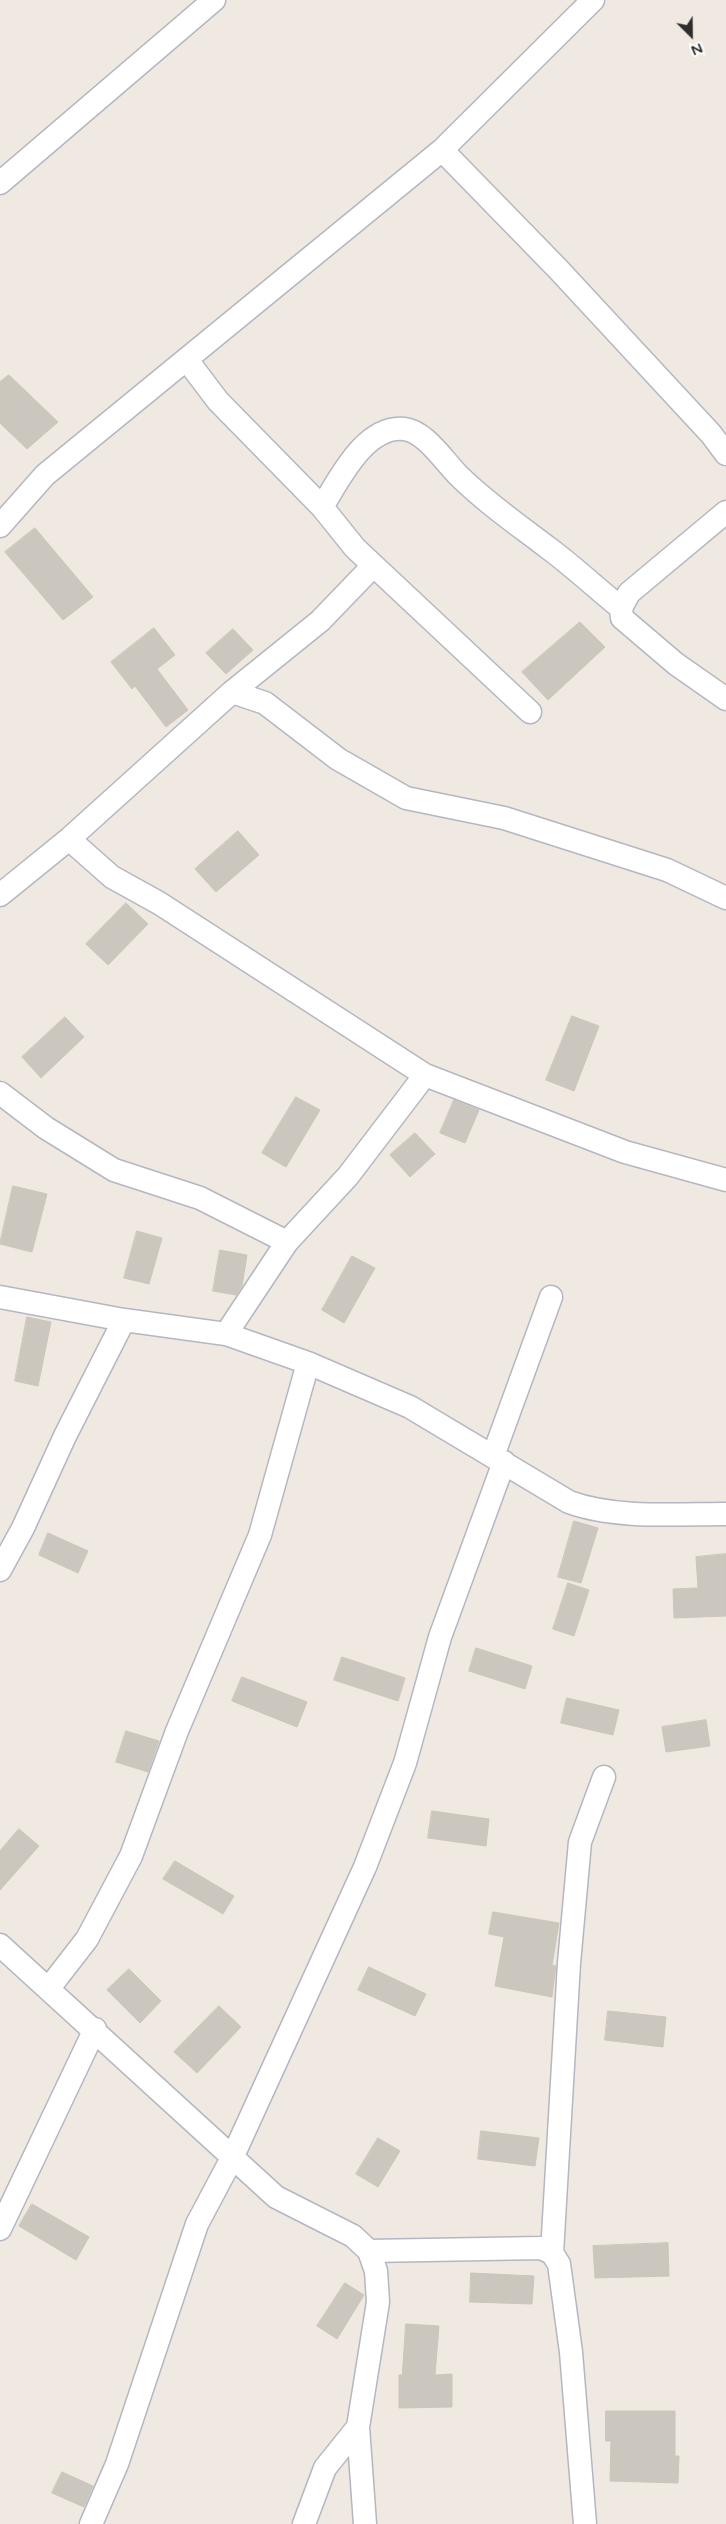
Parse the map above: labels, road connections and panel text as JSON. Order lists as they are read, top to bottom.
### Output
{
  "north": "bottom right"
}
